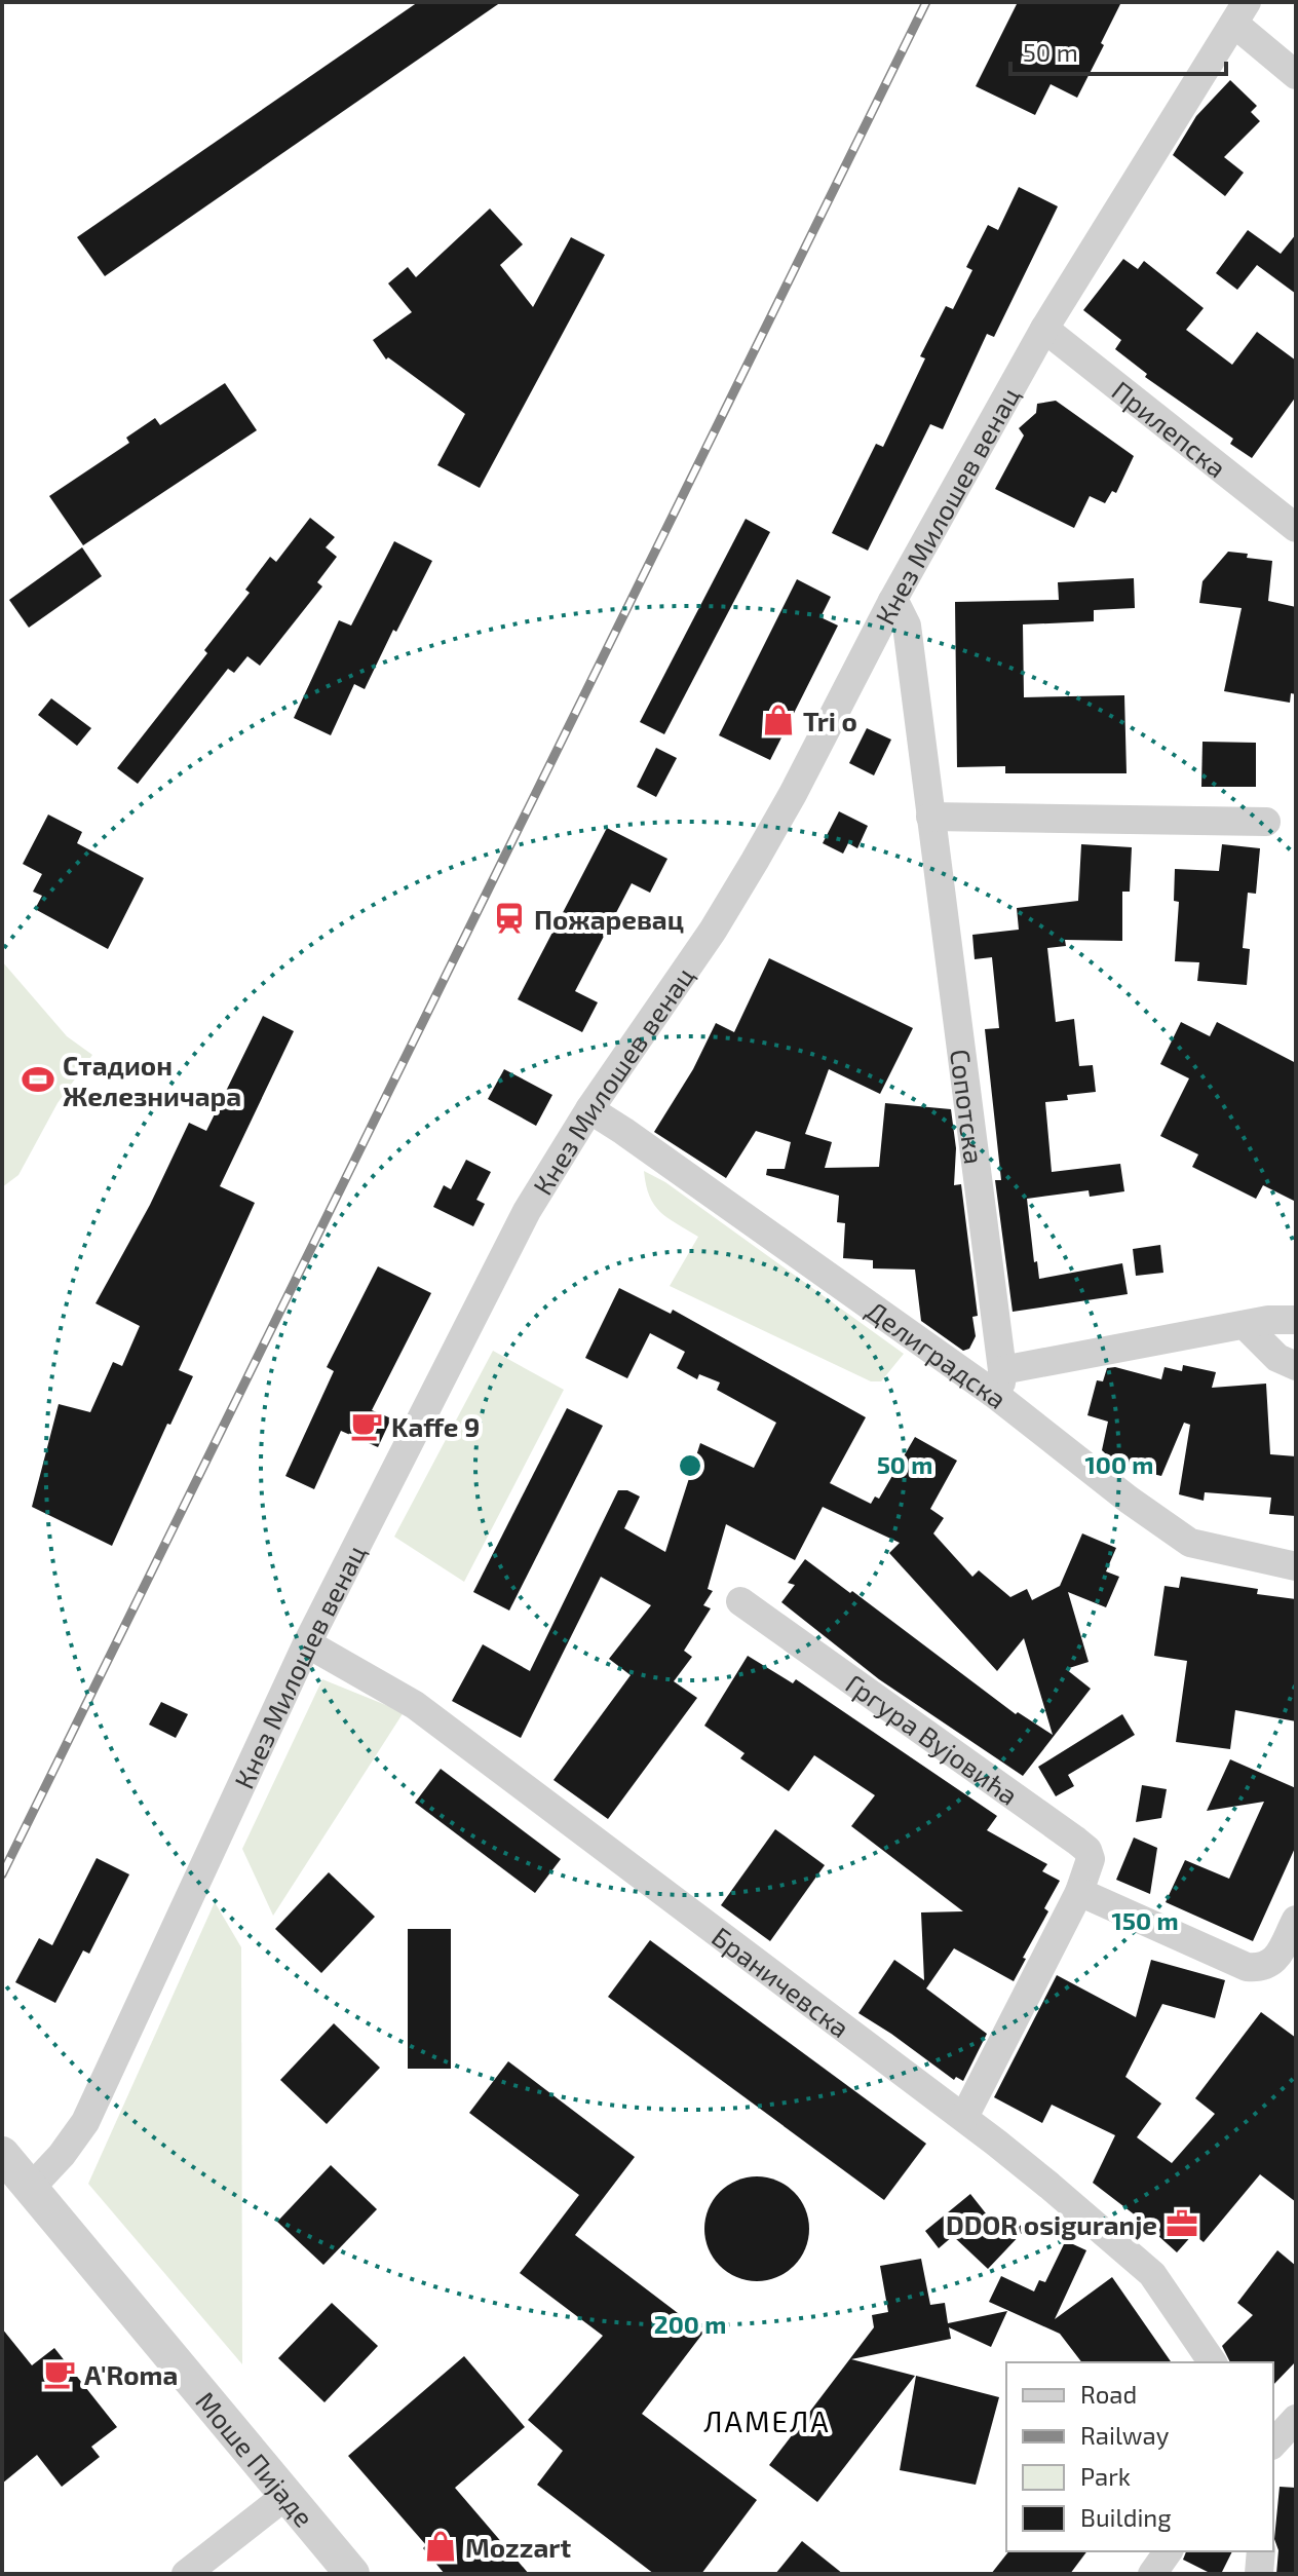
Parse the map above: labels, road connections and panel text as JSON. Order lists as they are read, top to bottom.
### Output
{
  "streets": {
    "street": [
      "Прилепска",
      "Кнез Милошев венац",
      "Сопотска",
      "Делиградска",
      "Гргура Вујовића",
      "Браничевска",
      "Моше Пијаде"
    ]
  },
  "crossings": [
    ["Прилепска", "Кнез Милошев венац"],
    ["Кнез Милошев венац", "Сопотска"],
    ["Кнез Милошев венац", "Делиградска"],
    ["Кнез Милошев венац", "Браничевска"],
    ["Кнез Милошев венац", "Моше Пијаде"],
    ["Сопотска", "Делиградска"]
  ],
  "districts": ["ЛАМЕЛА"],
  "places": {
    "shop": ["Tri o", "Mozzart"],
    "station": ["Пожаревац"],
    "sports": ["Стадион Железничара"],
    "cafe": ["Kaffe 9", "A'Roma"],
    "office": ["DDOR osiguranje"]
  },
  "legend": [
    "Road",
    "Railway",
    "Park",
    "Building"
  ],
  "scale_bar": "50 m",
  "rings": [
    "50 m",
    "100 m",
    "150 m",
    "200 m"
  ]
}
